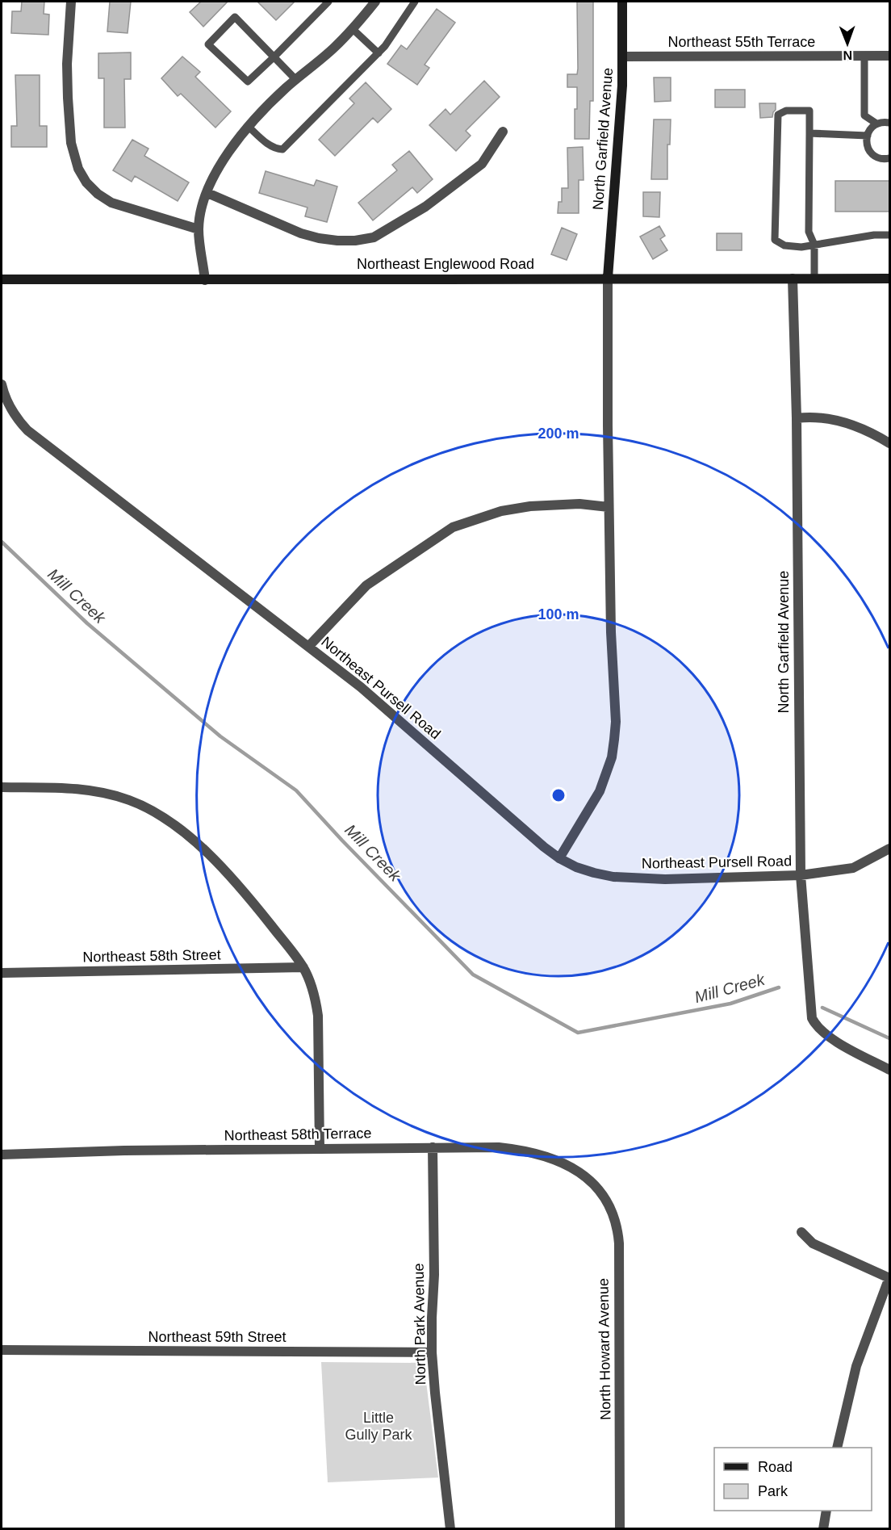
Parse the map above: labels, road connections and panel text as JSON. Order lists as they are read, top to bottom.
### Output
{
  "streets": {
    "main road": ["North Garfield Avenue", "Northeast Englewood Road"],
    "street": [
      "Northeast 55th Terrace",
      "Northeast Pursell Road",
      "Northeast 58th Street",
      "Northeast 58th Terrace",
      "North Park Avenue",
      "Northeast 59th Street",
      "North Howard Avenue"
    ]
  },
  "crossings": [
    ["Northeast 55th Terrace", "North Garfield Avenue"],
    ["North Garfield Avenue", "Northeast Englewood Road"],
    ["North Garfield Avenue", "Northeast Pursell Road"],
    ["Northeast 58th Terrace", "North Park Avenue"],
    ["Northeast 58th Terrace", "North Howard Avenue"],
    ["North Park Avenue", "Northeast 59th Street"]
  ],
  "water": ["Mill Creek"],
  "parks": ["Little Gully Park"],
  "legend": ["Road", "Park"],
  "north": "bottom",
  "rings": ["200 m", "100 m"]
}
